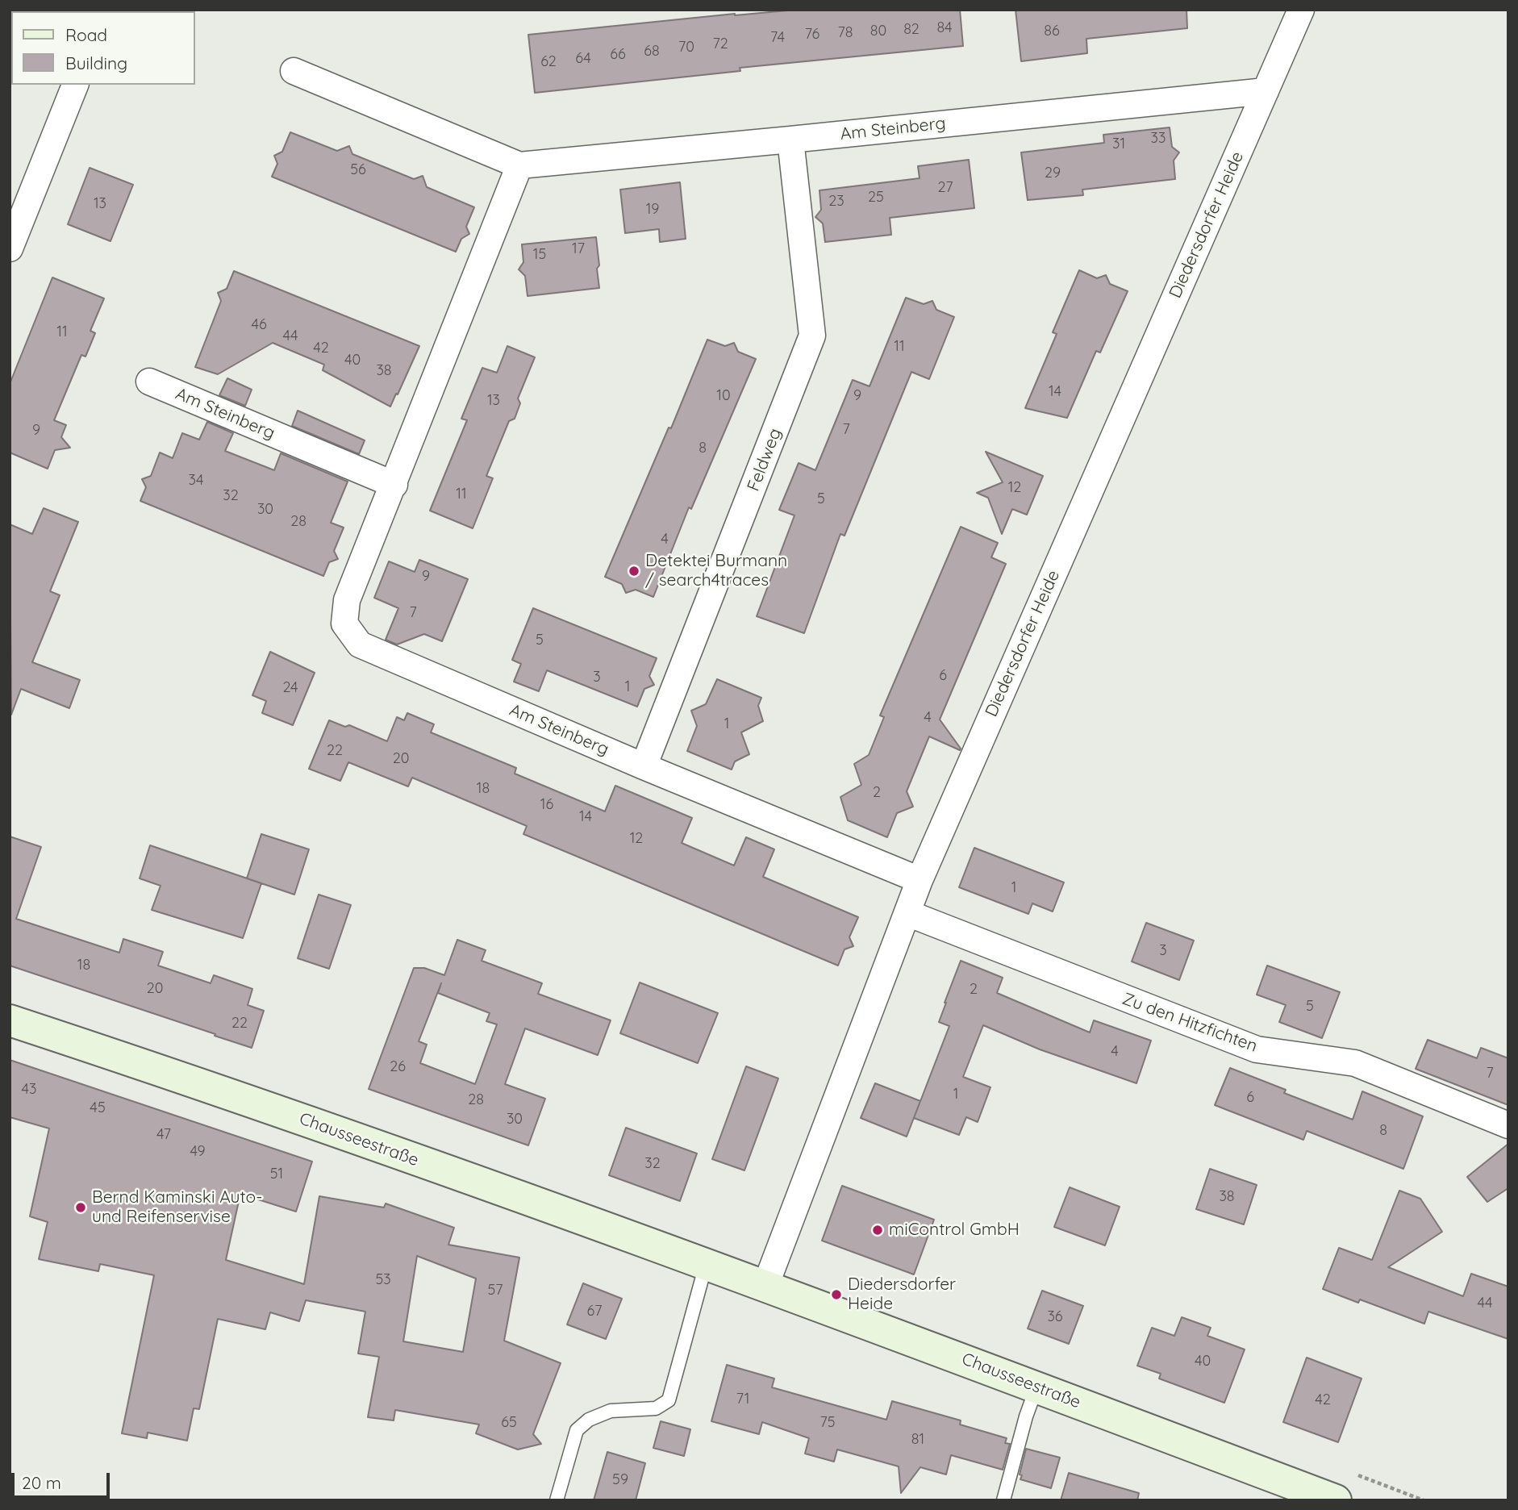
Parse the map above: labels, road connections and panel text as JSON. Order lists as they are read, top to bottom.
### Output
{
  "streets": {
    "main road": ["Chausseestraße"],
    "street": [
      "Am Steinberg",
      "Diedersdorfer Heide",
      "Feldweg",
      "Zu den Hitzfichten"
    ]
  },
  "crossings": [
    ["Am Steinberg", "Diedersdorfer Heide"],
    ["Am Steinberg", "Feldweg"],
    ["Diedersdorfer Heide", "Zu den Hitzfichten"],
    ["Diedersdorfer Heide", "Chausseestraße"]
  ],
  "places": [
    "Detektei Burmann / search4traces",
    "Bernd Kaminski Auto- und Reifenservise",
    "miControl GmbH",
    "Diedersdorfer Heide"
  ],
  "house_numbers": [
    "84",
    "82",
    "80",
    "86",
    "78",
    "76",
    "74",
    "72",
    "70",
    "68",
    "66",
    "64",
    "62",
    "33",
    "31",
    "56",
    "29",
    "27",
    "25",
    "23",
    "13",
    "19",
    "17",
    "15",
    "46",
    "11",
    "44",
    "11",
    "42",
    "40",
    "38",
    "14",
    "10",
    "9",
    "13",
    "7",
    "9",
    "8",
    "34",
    "12",
    "11",
    "32",
    "5",
    "30",
    "28",
    "4",
    "9",
    "7",
    "5",
    "6",
    "3",
    "1",
    "24",
    "4",
    "1",
    "22",
    "20",
    "18",
    "2",
    "16",
    "14",
    "12",
    "1",
    "3",
    "18",
    "20",
    "2",
    "5",
    "22",
    "4",
    "26",
    "7",
    "43",
    "1",
    "6",
    "28",
    "45",
    "30",
    "8",
    "47",
    "49",
    "32",
    "51",
    "38",
    "53",
    "57",
    "44",
    "67",
    "36",
    "40",
    "71",
    "42",
    "65",
    "75",
    "81",
    "59"
  ],
  "legend": ["Road", "Building"],
  "scale_bar": "20 m"
}
